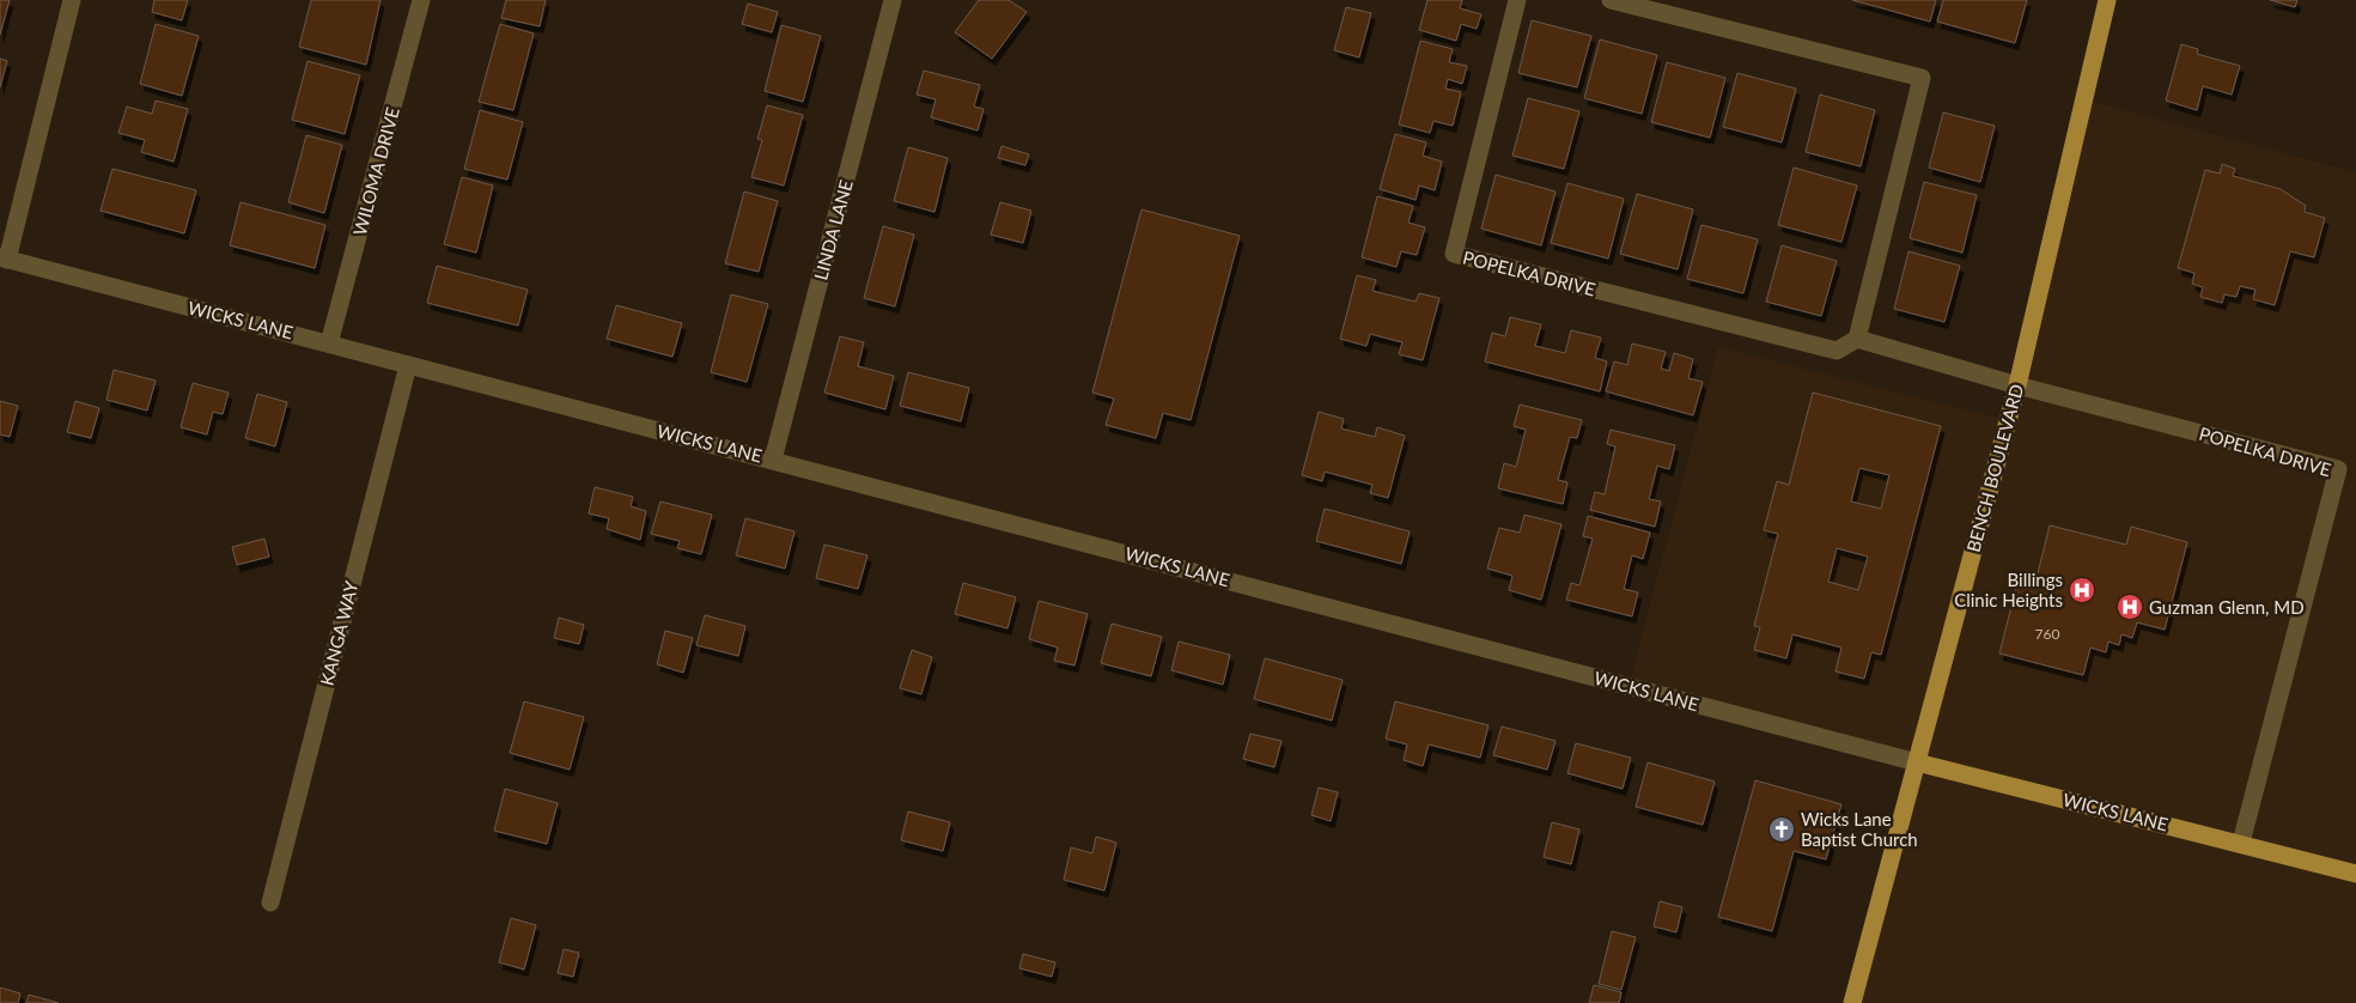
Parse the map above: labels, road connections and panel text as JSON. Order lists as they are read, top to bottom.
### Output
{
  "streets": {
    "main road": ["WICKS LANE", "BENCH BOULEVARD"],
    "street": [
      "WILOMA DRIVE",
      "LINDA LANE",
      "POPELKA DRIVE",
      "KANGA WAY"
    ]
  },
  "crossings": [
    ["WILOMA DRIVE", "WICKS LANE"],
    ["LINDA LANE", "WICKS LANE"],
    ["POPELKA DRIVE", "WICKS LANE"],
    ["POPELKA DRIVE", "BENCH BOULEVARD"],
    ["WICKS LANE", "BENCH BOULEVARD"],
    ["WICKS LANE", "KANGA WAY"]
  ],
  "places": {
    "hospital": ["Billings Clinic Heights", "Guzman Glenn, MD"],
    "church": ["Wicks Lane Baptist Church"]
  },
  "house_numbers": ["760"]
}
